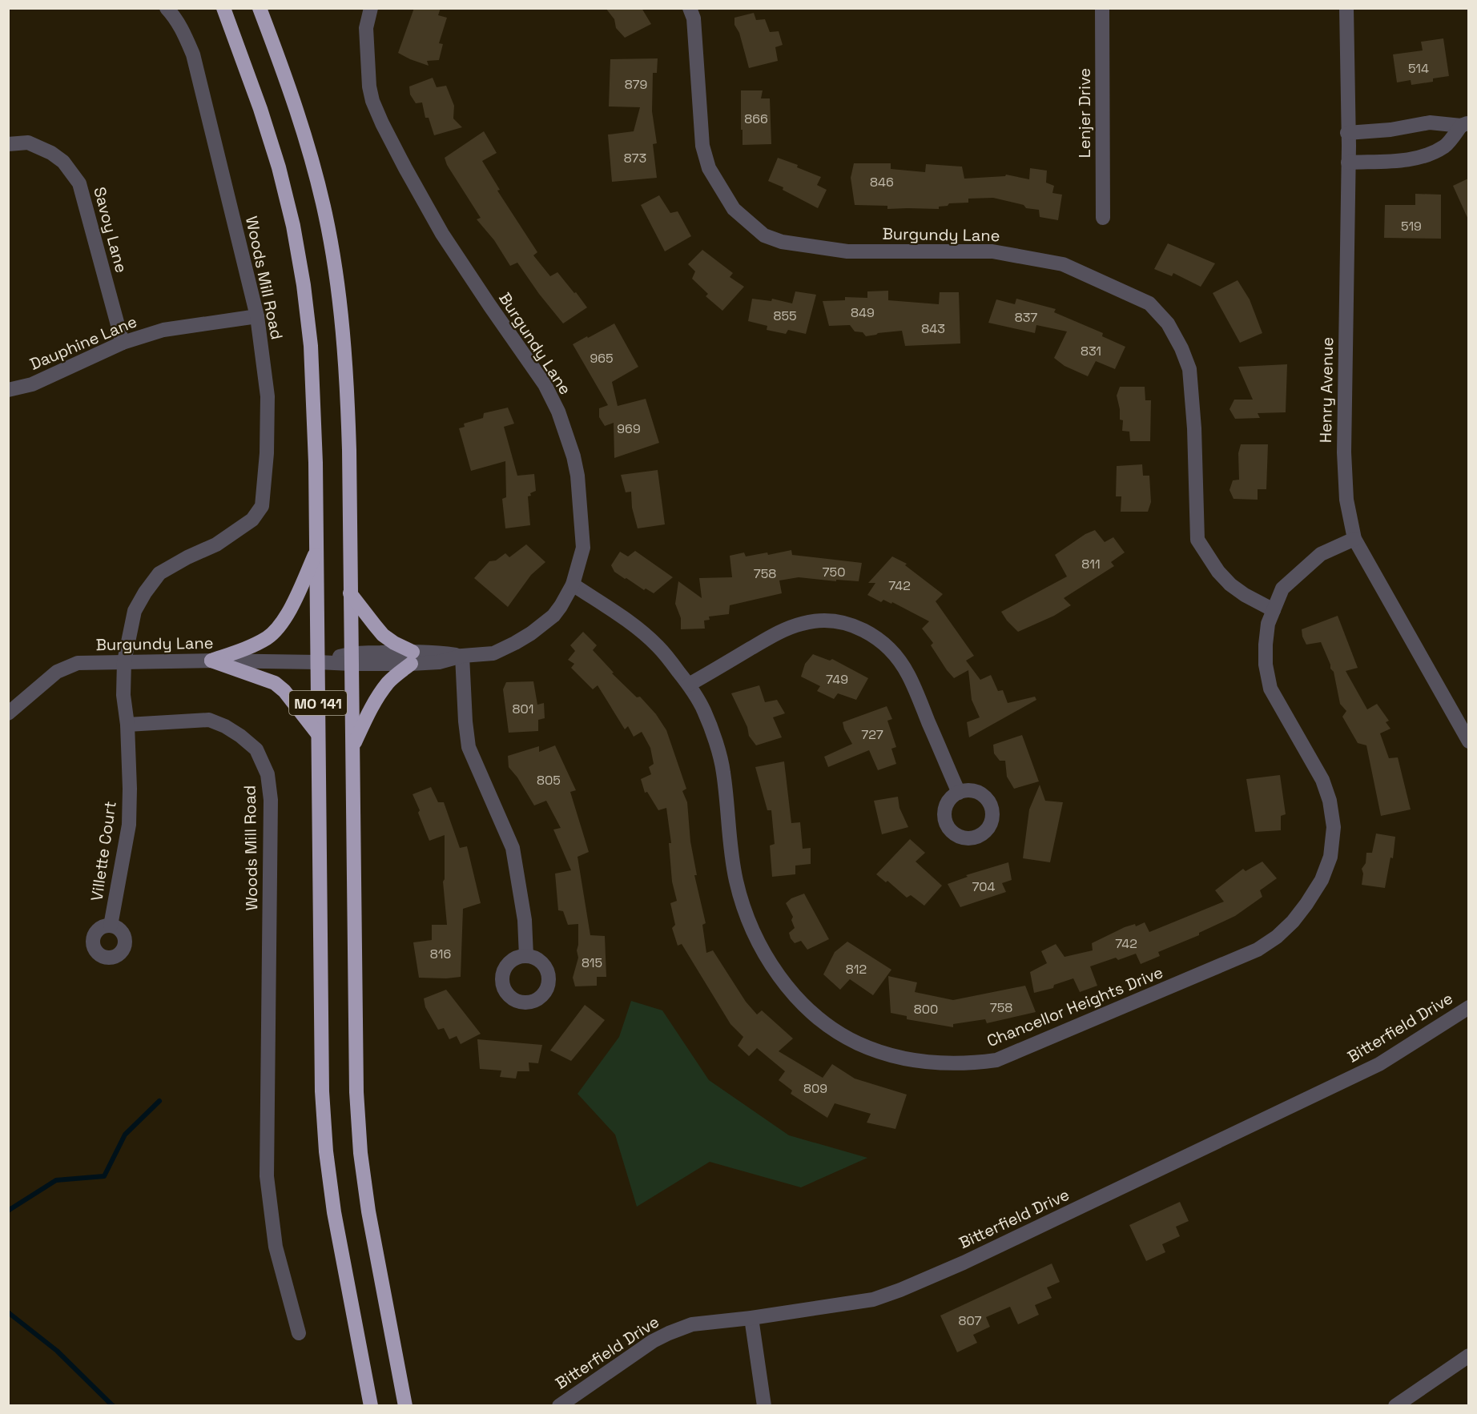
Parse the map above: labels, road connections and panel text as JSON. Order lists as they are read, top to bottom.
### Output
{
  "streets": {
    "highway": ["MO 141"],
    "street": [
      "Lenjer Drive",
      "Savoy Lane",
      "Burgundy Lane",
      "Woods Mill Road",
      "Dauphine Lane",
      "Henry Avenue",
      "Villette Court",
      "Chancellor Heights Drive",
      "Bitterfield Drive"
    ]
  },
  "crossings": [
    ["Savoy Lane", "Dauphine Lane"],
    ["Burgundy Lane", "Woods Mill Road"],
    ["Burgundy Lane", "MO 141"],
    ["Burgundy Lane", "Chancellor Heights Drive"],
    ["Woods Mill Road", "Dauphine Lane"],
    ["Woods Mill Road", "Villette Court"],
    ["Henry Avenue", "Chancellor Heights Drive"]
  ],
  "house_numbers": [
    "514",
    "879",
    "866",
    "873",
    "846",
    "519",
    "849",
    "855",
    "837",
    "843",
    "831",
    "965",
    "969",
    "811",
    "750",
    "758",
    "742",
    "749",
    "801",
    "727",
    "805",
    "704",
    "742",
    "816",
    "815",
    "812",
    "758",
    "800",
    "809",
    "807"
  ]
}
